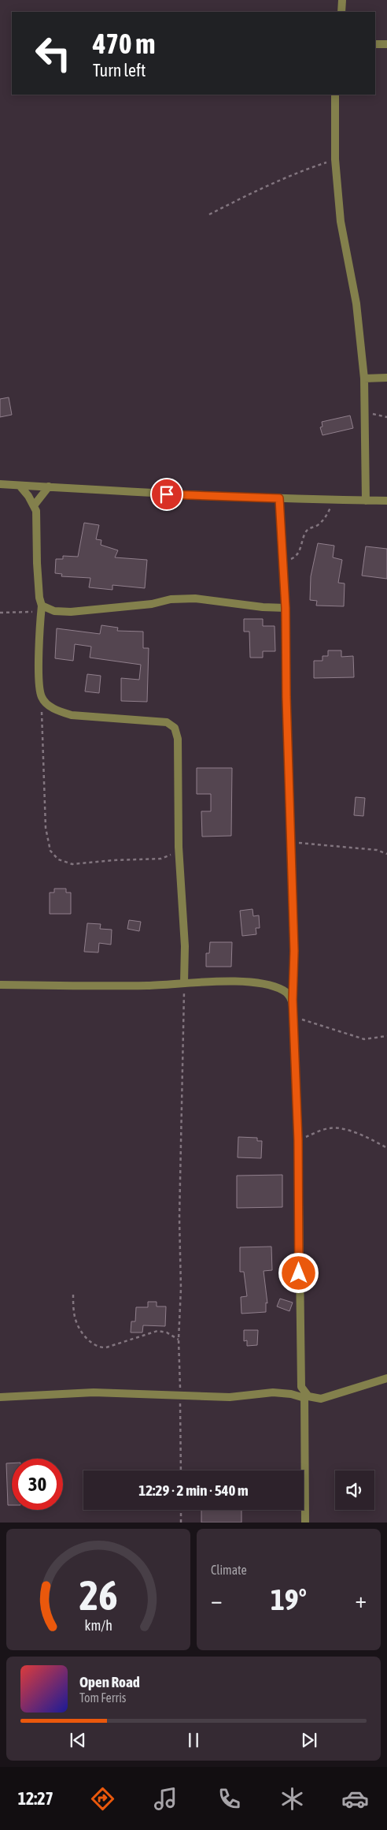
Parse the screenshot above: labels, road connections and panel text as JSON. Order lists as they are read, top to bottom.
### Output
{
  "page": {
    "turn": ["470 m", "Turn left"],
    "limit": "30",
    "trip": "12:29 · 2 min · 540 m",
    "tile": "Climate",
    "heat": ["−", "19°", "+"],
    "song": ["Open Road", "Tom Ferris"],
    "tabs": "12:27",
    "gauge": ["26", "km/h"]
  }
}
